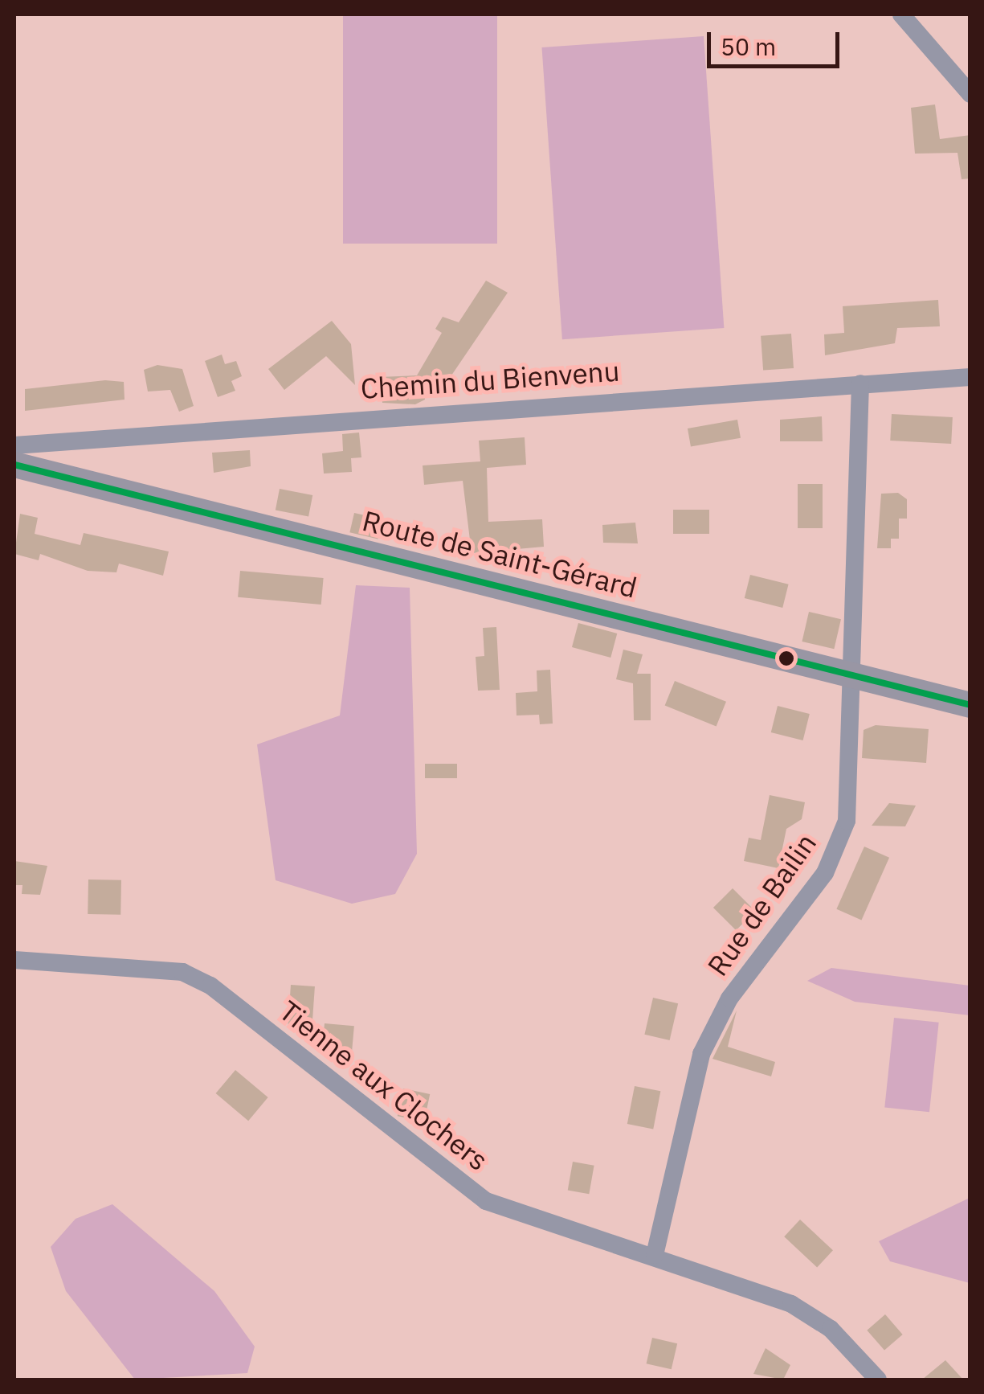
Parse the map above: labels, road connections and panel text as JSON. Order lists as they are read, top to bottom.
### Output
{
  "streets": {
    "main road": ["Route de Saint-Gérard"],
    "street": ["Chemin du Bienvenu", "Rue de Bailin", "Tienne aux Clochers"]
  },
  "crossings": [
    ["Chemin du Bienvenu", "Rue de Bailin"],
    ["Route de Saint-Gérard", "Rue de Bailin"],
    ["Rue de Bailin", "Tienne aux Clochers"]
  ],
  "scale_bar": "50 m"
}
